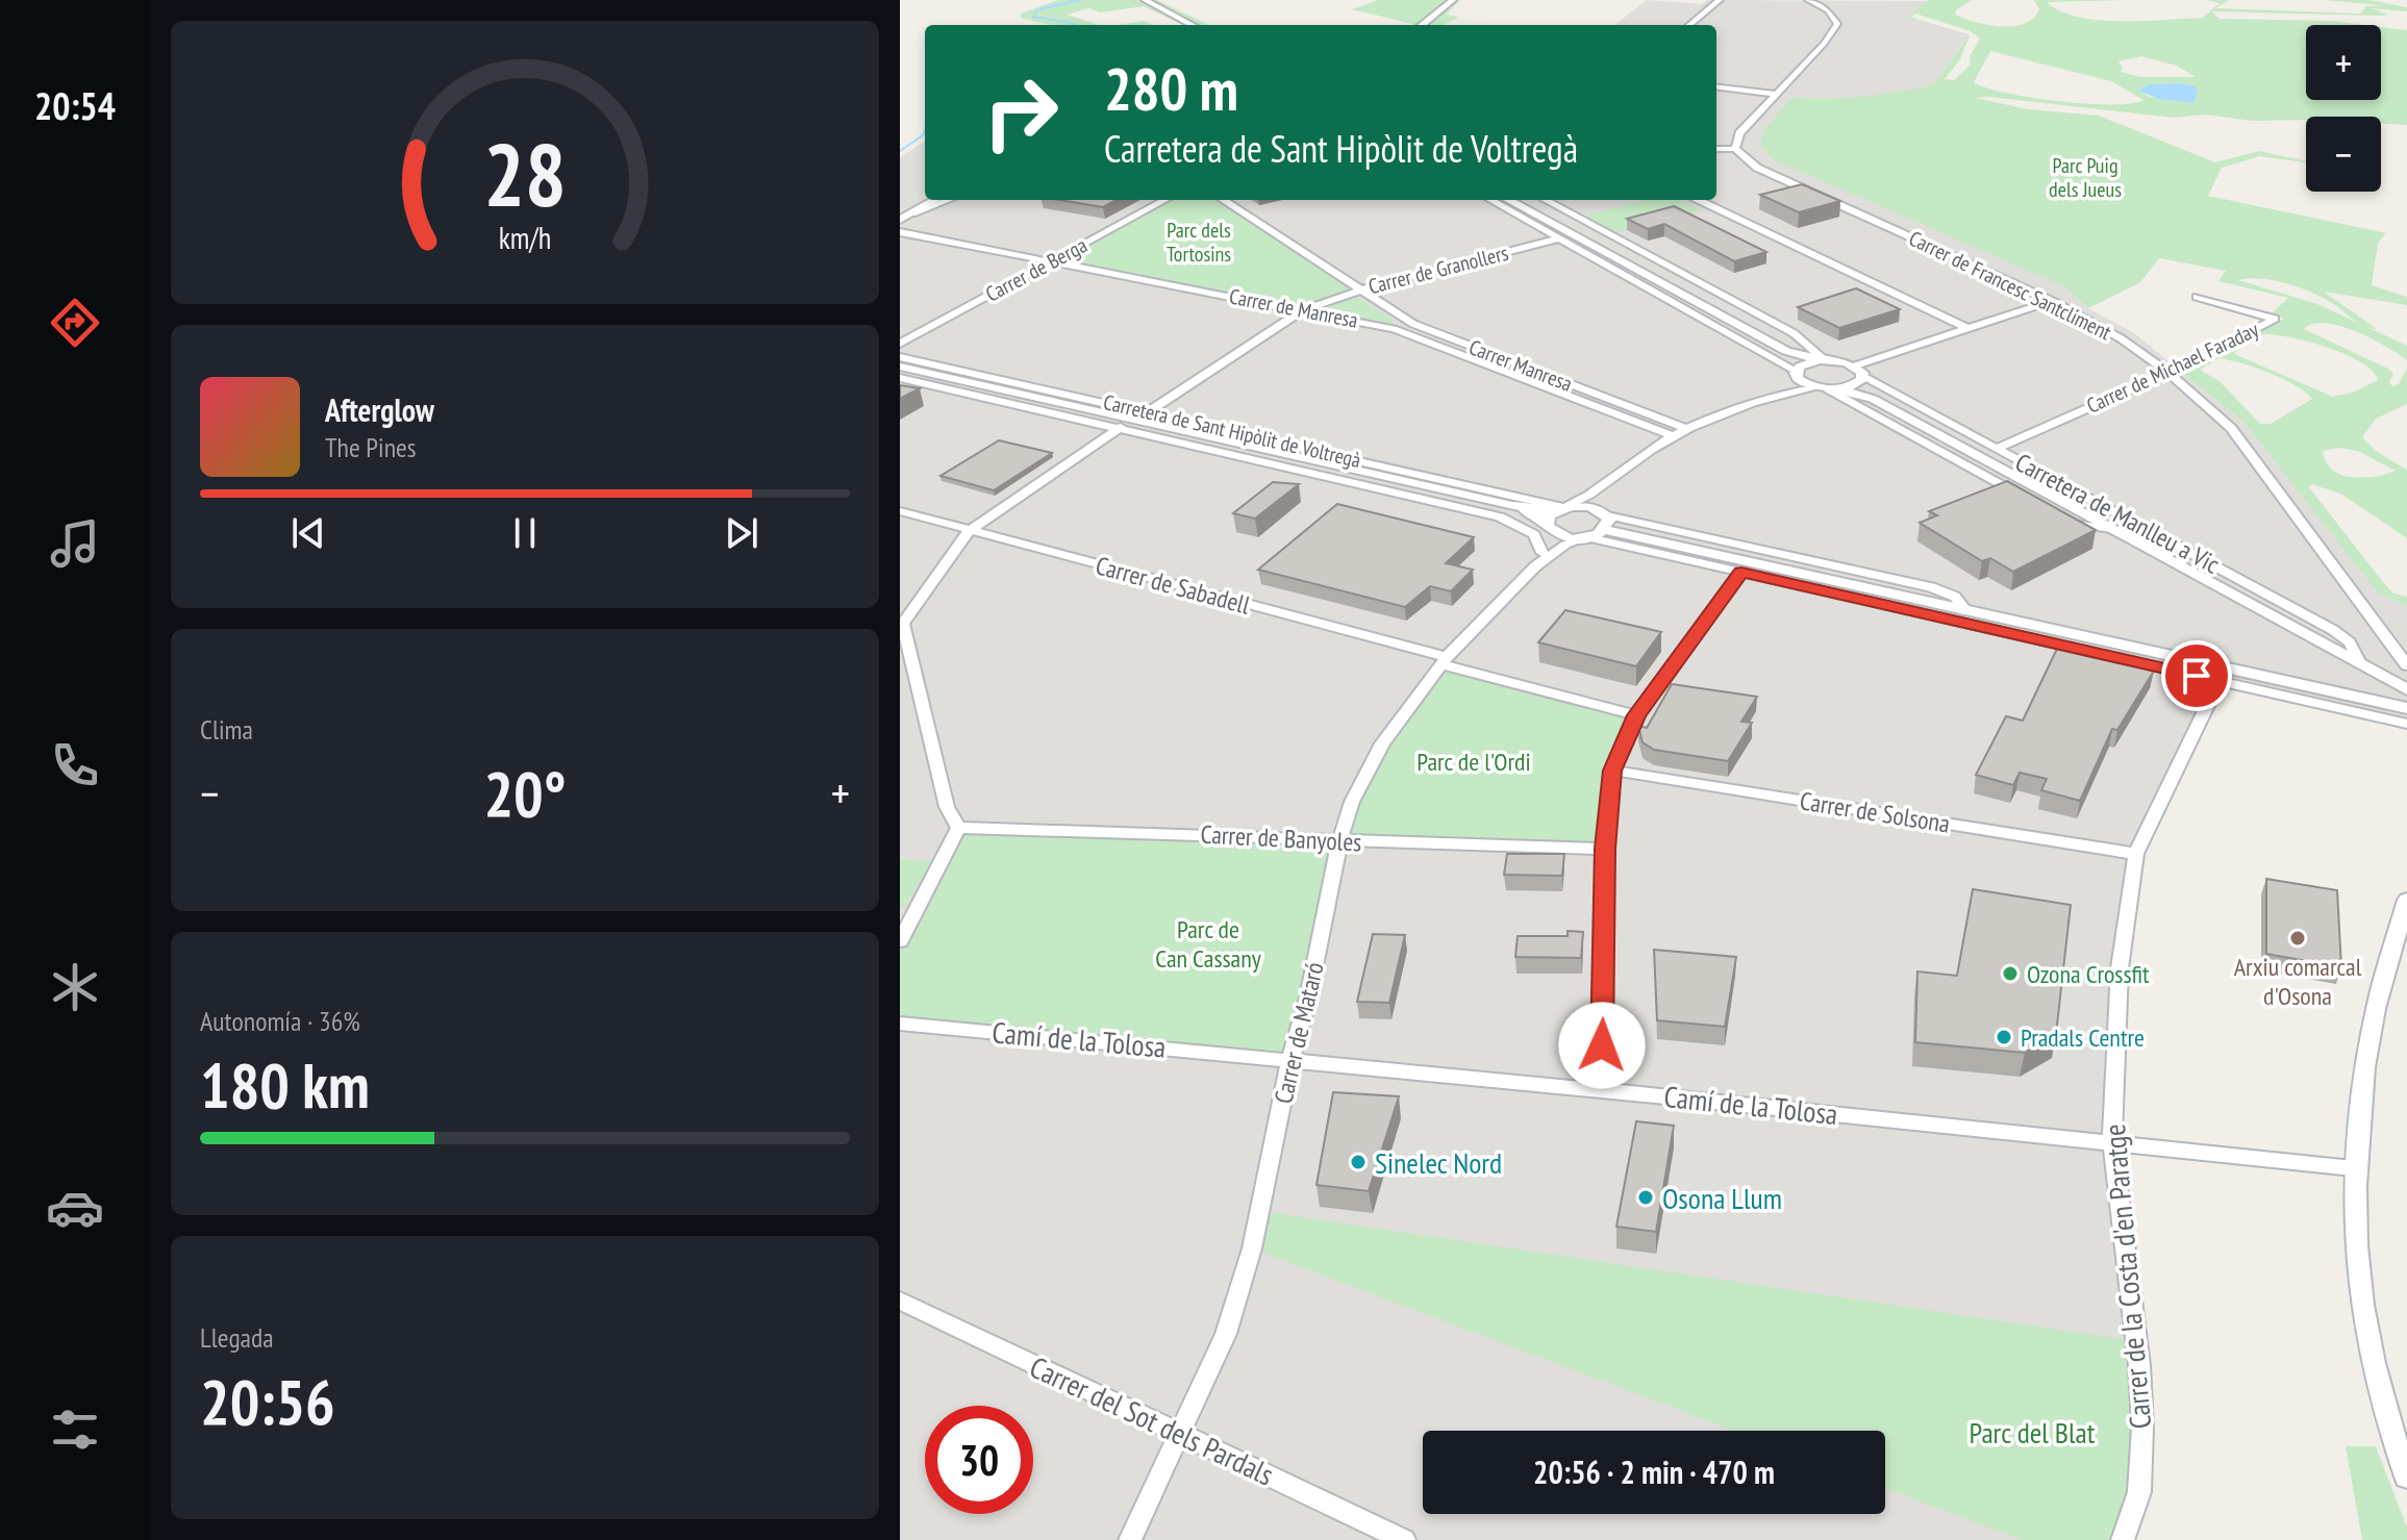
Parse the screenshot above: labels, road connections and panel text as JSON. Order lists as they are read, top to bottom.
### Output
{
  "streets": {
    "street": [
      "Carrer de Berga",
      "Carrer de Granollers",
      "Carrer de Francesc Santcliment",
      "Carrer de Manresa",
      "Carrer Manresa",
      "Carrer de Michael Faraday",
      "Carretera de Sant Hipòlit de Voltregà",
      "Carretera de Manlleu a Vic",
      "Carrer de Sabadell",
      "Carrer de Solsona",
      "Carrer de Banyoles",
      "Carrer de Mataró",
      "Camí de la Tolosa",
      "Carrer de la Costa d'en Paratge",
      "Carrer del Sot dels Pardals"
    ]
  },
  "crossings": [
    ["Carrer de Berga", "Carrer de Manresa"],
    ["Carrer de Granollers", "Carrer de Manresa"],
    ["Carrer de Granollers", "Carrer Manresa"],
    ["Carrer de Granollers", "Carretera de Sant Hipòlit de Voltregà"],
    ["Carrer de Francesc Santcliment", "Carrer de Michael Faraday"],
    ["Carrer de Michael Faraday", "Carretera de Manlleu a Vic"],
    ["Carretera de Sant Hipòlit de Voltregà", "Carrer de Mataró"],
    ["Carrer de Sabadell", "Carrer de Mataró"],
    ["Carrer de Solsona", "Carrer de la Costa d'en Paratge"],
    ["Carrer de Banyoles", "Carrer de Mataró"],
    ["Carrer de Mataró", "Camí de la Tolosa"],
    ["Carrer de Mataró", "Carrer del Sot dels Pardals"],
    ["Camí de la Tolosa", "Carrer de la Costa d'en Paratge"]
  ],
  "parks": [
    "Parc Puig dels Jueus",
    "Parc dels Tortosins",
    "Parc de l'Ordi",
    "Parc de Can Cassany",
    "Parc del Blat"
  ],
  "places": [
    "Arxiu comarcal d'Osona",
    "Ozona Crossfit",
    "Pradals Centre",
    "Sinelec Nord",
    "Osona Llum"
  ],
  "page": {
    "tabs": "20:54",
    "map_buttons": ["+", "−"],
    "turn": ["280 m", "Carretera de Sant Hipòlit de Voltregà"],
    "song": ["Afterglow", "The Pines"],
    "tile": [
      "Clima",
      ["Autonomía · 36%", "180 km"],
      ["Llegada", "20:56"]
    ],
    "heat": ["−", "20°", "+"],
    "limit": "30",
    "trip": "20:56 · 2 min · 470 m",
    "gauge": ["28", "km/h"]
  }
}
